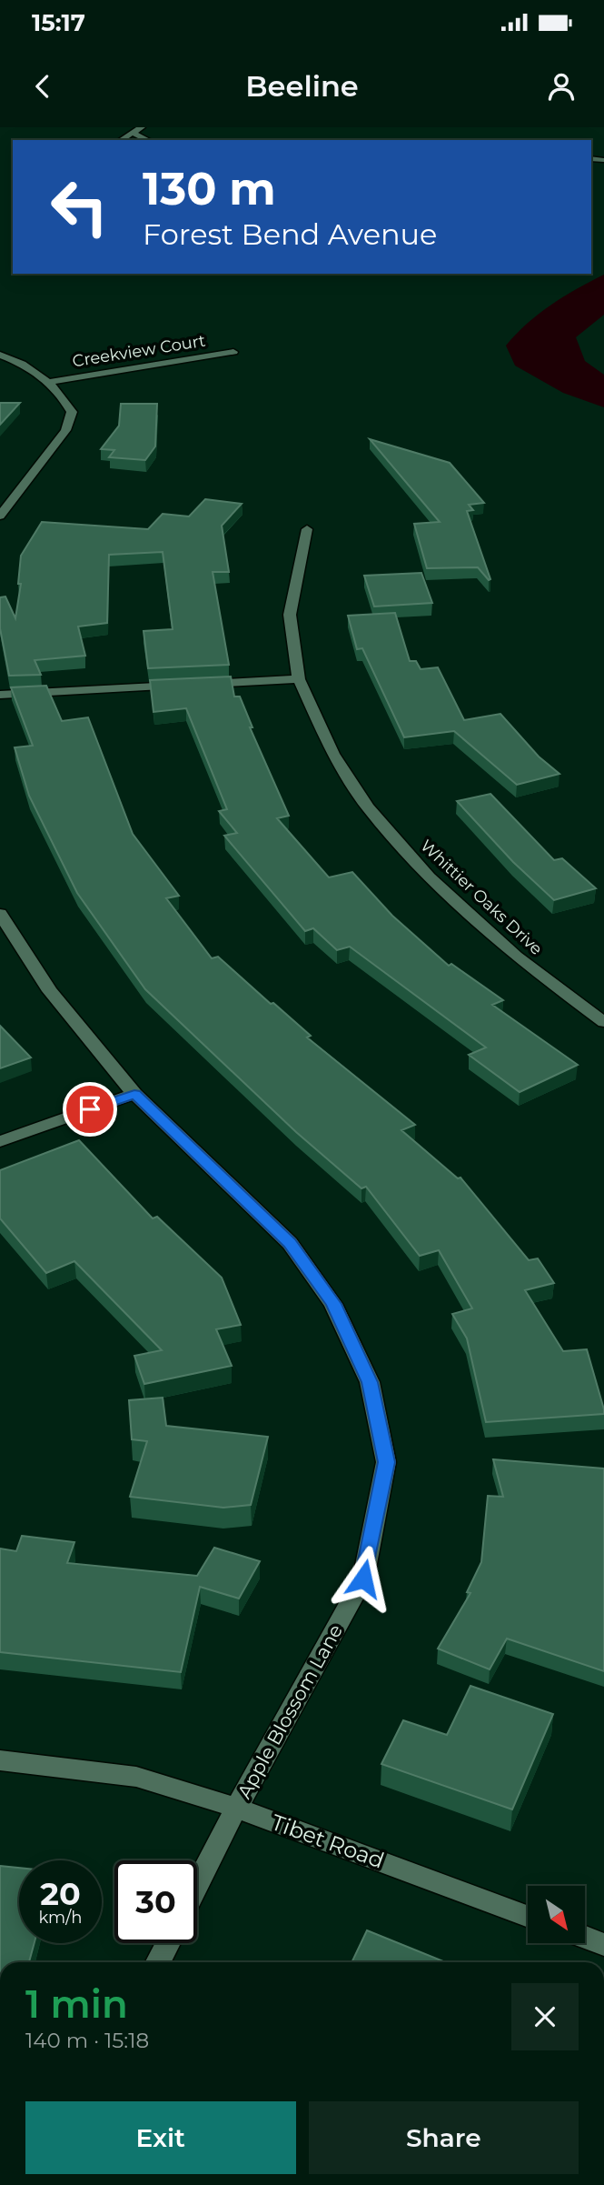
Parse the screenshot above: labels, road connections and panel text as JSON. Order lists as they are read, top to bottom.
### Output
{
  "streets": {
    "street": [
      "Creekview Court",
      "Whittier Oaks Drive",
      "Apple Blossom Lane",
      "Tibet Road"
    ]
  },
  "crossings": [
    ["Apple Blossom Lane", "Tibet Road"]
  ],
  "north": "bottom right",
  "page": {
    "status": "15:17",
    "header": "Beeline",
    "turn": ["130 m", "Forest Bend Avenue"],
    "speed": "20 km/h",
    "limit": "30",
    "heading": ["1 min", "140 m · 15:18"],
    "buttons": ["Exit", "Share"]
  }
}
